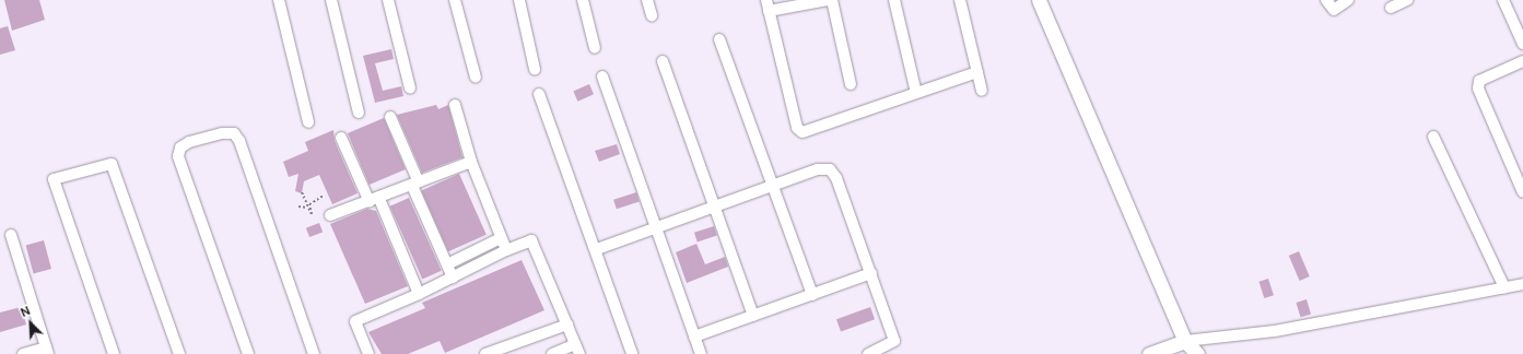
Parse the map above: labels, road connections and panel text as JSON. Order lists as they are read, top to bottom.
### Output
{
  "north": "top left"
}
